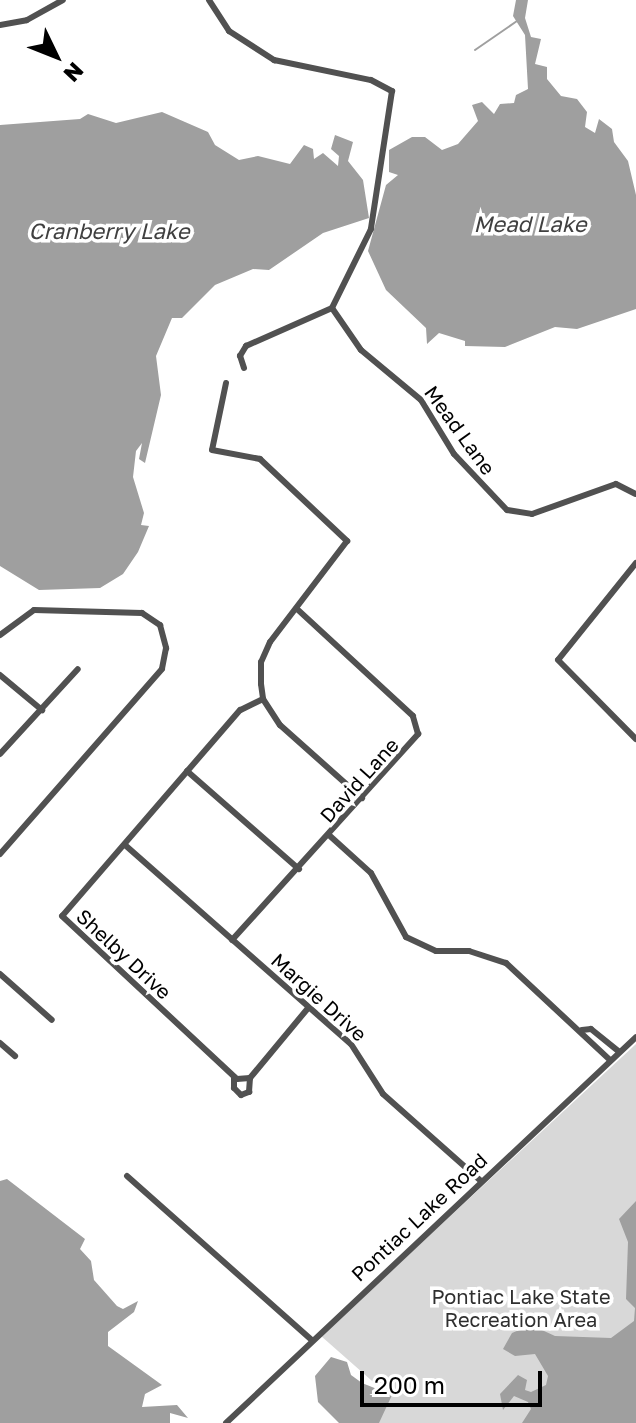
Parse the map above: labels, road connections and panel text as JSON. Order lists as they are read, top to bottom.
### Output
{
  "streets": {
    "street": [
      "Mead Lane",
      "David Lane",
      "Shelby Drive",
      "Margie Drive",
      "Pontiac Lake Road"
    ]
  },
  "crossings": [
    ["David Lane", "Margie Drive"],
    ["Shelby Drive", "Margie Drive"],
    ["Margie Drive", "Pontiac Lake Road"]
  ],
  "water": ["Mead Lake", "Cranberry Lake"],
  "parks": ["Pontiac Lake State Recreation Area"],
  "scale_bar": "200 m",
  "north": "bottom right"
}
